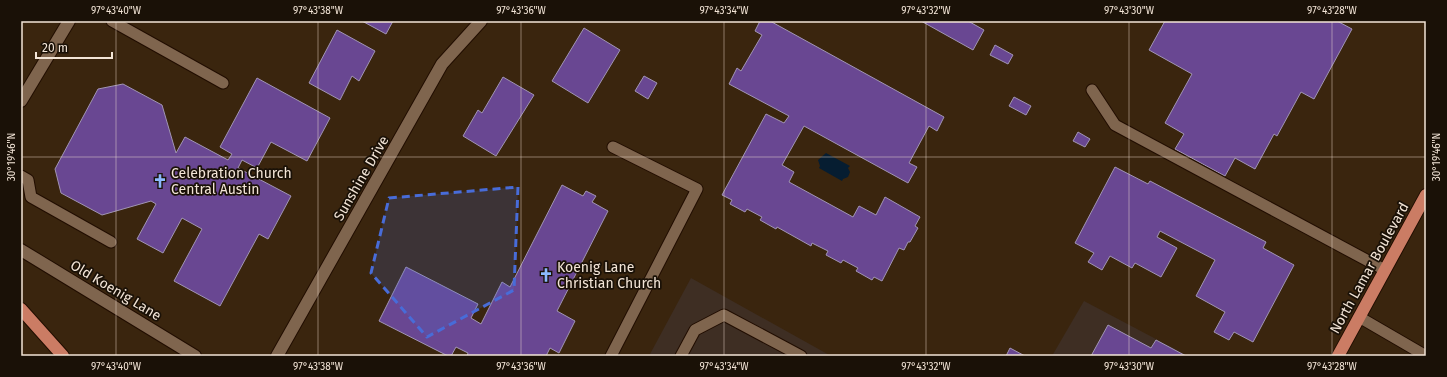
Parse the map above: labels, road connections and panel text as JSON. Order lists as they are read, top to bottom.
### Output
{
  "streets": {
    "main road": ["North Lamar Boulevard"],
    "street": ["Sunshine Drive", "Old Koenig Lane"]
  },
  "places": {
    "church": ["Celebration Church Central Austin", "Koenig Lane Christian Church"]
  },
  "scale_bar": "20 m",
  "coordinates": [
    "97°43'40\"W",
    "97°43'38\"W",
    "97°43'36\"W",
    "97°43'34\"W",
    "97°43'32\"W",
    "97°43'30\"W",
    "97°43'28\"W",
    "30°19'46\"N"
  ]
}
